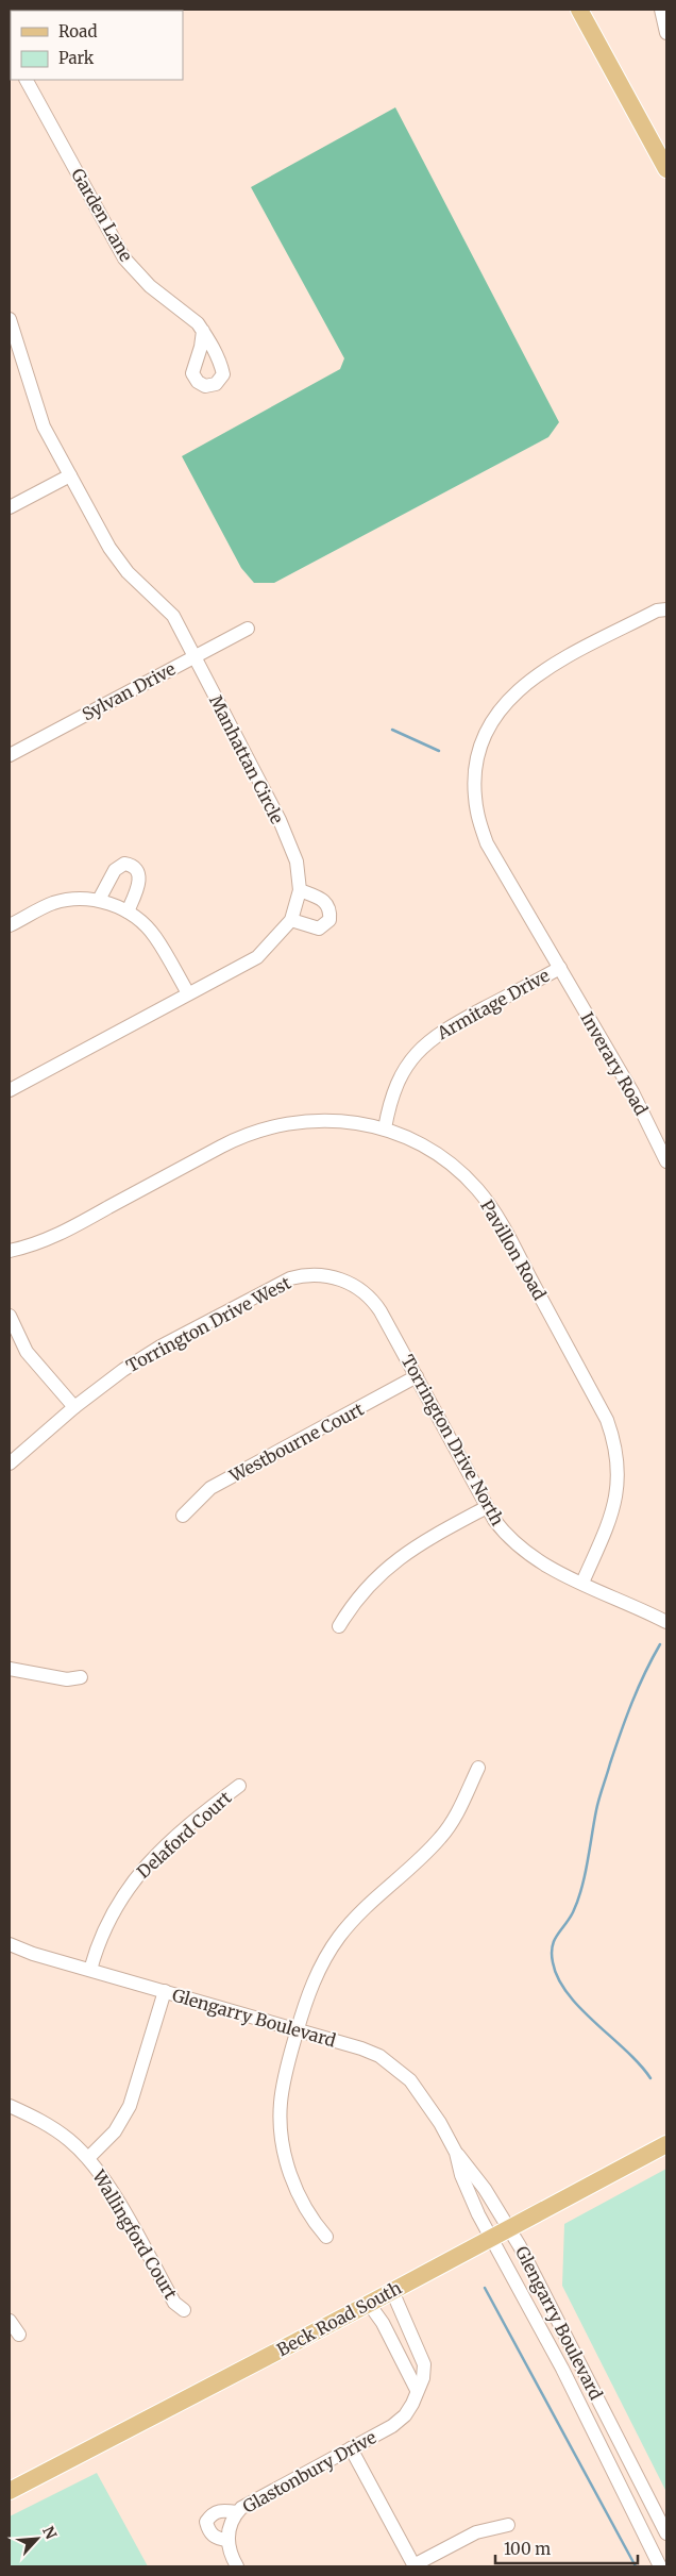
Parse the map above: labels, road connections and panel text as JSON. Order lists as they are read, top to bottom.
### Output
{
  "streets": {
    "main road": ["Beck Road South"],
    "street": [
      "Garden Lane",
      "Sylvan Drive",
      "Manhattan Circle",
      "Armitage Drive",
      "Inverary Road",
      "Pavillon Road",
      "Torrington Drive West",
      "Torrington Drive North",
      "Westbourne Court",
      "Delaford Court",
      "Glengarry Boulevard",
      "Wallingford Court",
      "Glastonbury Drive"
    ]
  },
  "crossings": [
    ["Sylvan Drive", "Manhattan Circle"],
    ["Armitage Drive", "Inverary Road"],
    ["Armitage Drive", "Pavillon Road"],
    ["Pavillon Road", "Torrington Drive North"],
    ["Torrington Drive West", "Torrington Drive North"],
    ["Torrington Drive North", "Westbourne Court"],
    ["Delaford Court", "Glengarry Boulevard"],
    ["Glengarry Boulevard", "Beck Road South"],
    ["Beck Road South", "Glastonbury Drive"]
  ],
  "legend": ["Road", "Park"],
  "scale_bar": "100 m",
  "north": "top right"
}
